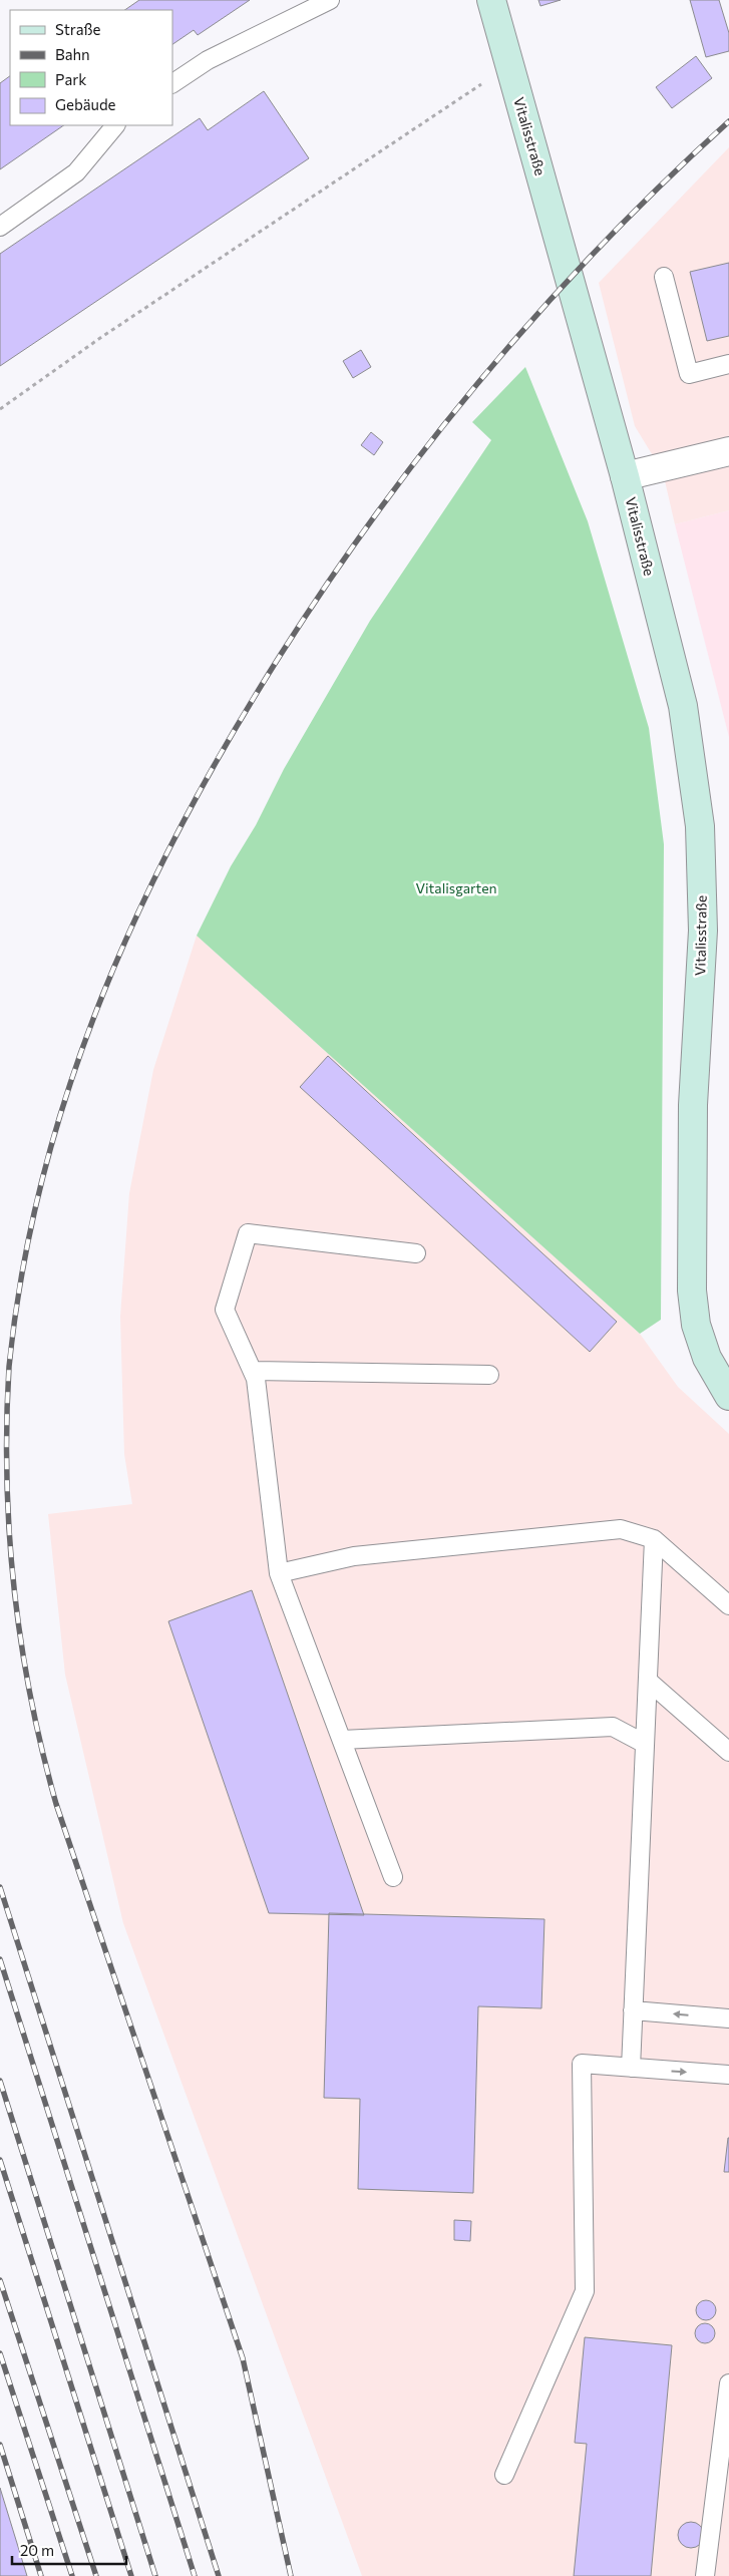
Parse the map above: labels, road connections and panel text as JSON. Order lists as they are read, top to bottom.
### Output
{
  "streets": {
    "street": ["Vitalisstraße"]
  },
  "parks": ["Vitalisgarten"],
  "legend": [
    "Straße",
    "Bahn",
    "Park",
    "Gebäude"
  ],
  "scale_bar": "20 m"
}
